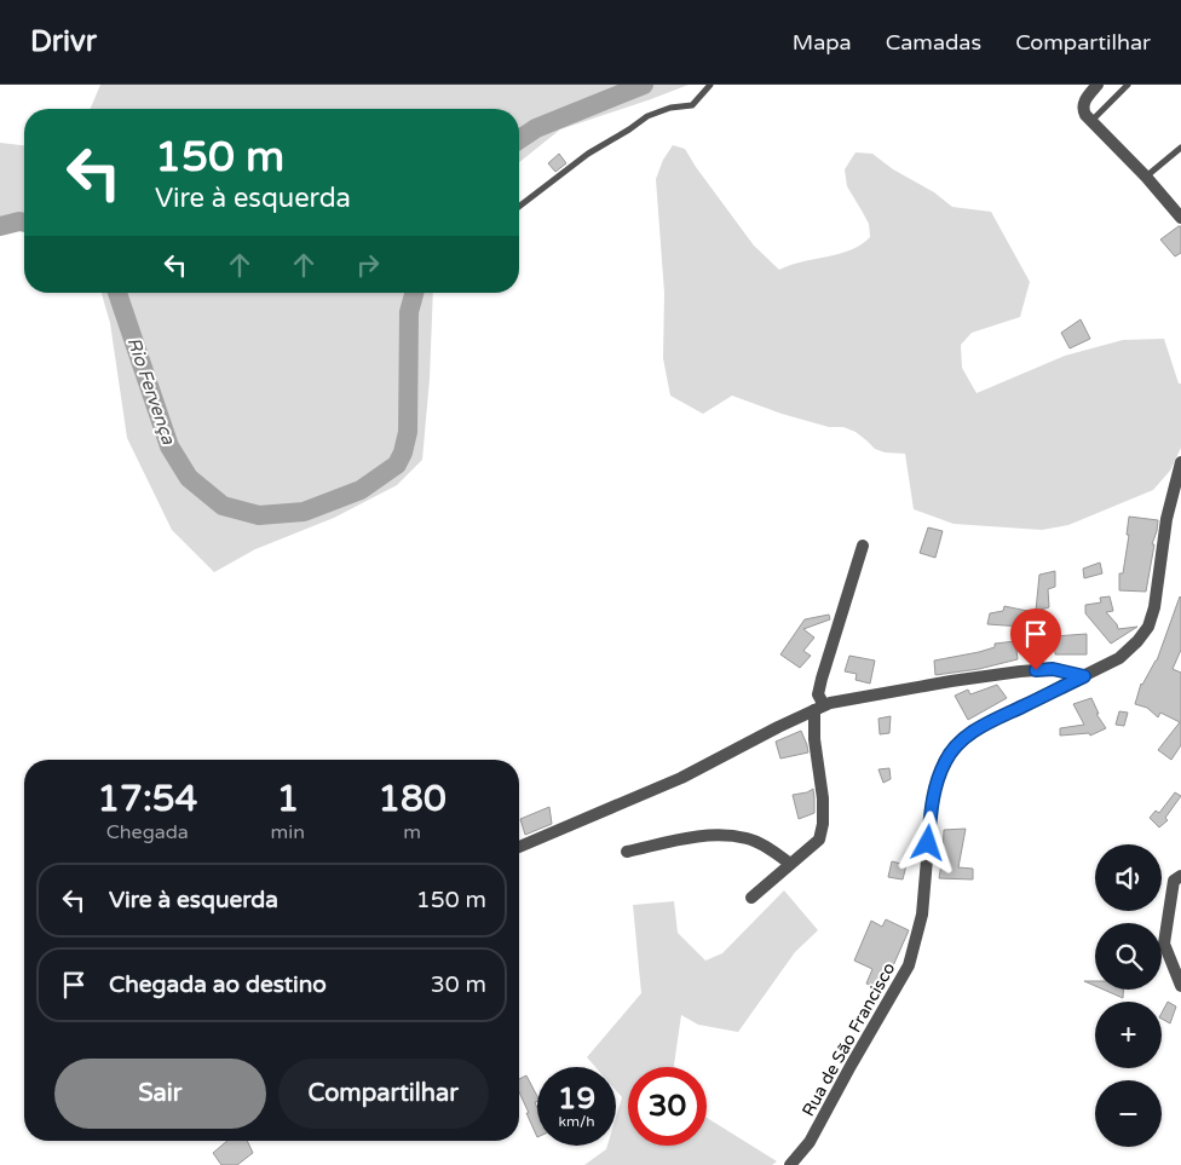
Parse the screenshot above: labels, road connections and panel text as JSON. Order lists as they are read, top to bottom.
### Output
{
  "streets": {
    "street": ["Rua de São Francisco"]
  },
  "water": ["Rio Fervença"],
  "page": {
    "header": "Drivr",
    "nav": ["Mapa", "Camadas", "Compartilhar"],
    "turn": ["150 m", "Vire à esquerda"],
    "eta": [
      "17:54",
      "Chegada",
      "1",
      "min",
      "180",
      "m"
    ],
    "map_buttons": ["+", "−"],
    "list": [
      {
        "name": "Vire à esquerda",
        "value": "150 m"
      },
      {
        "name": "Chegada ao destino",
        "value": "30 m"
      }
    ],
    "buttons": ["Sair", "Compartilhar"],
    "speed": "19 km/h",
    "limit": "30"
  }
}
